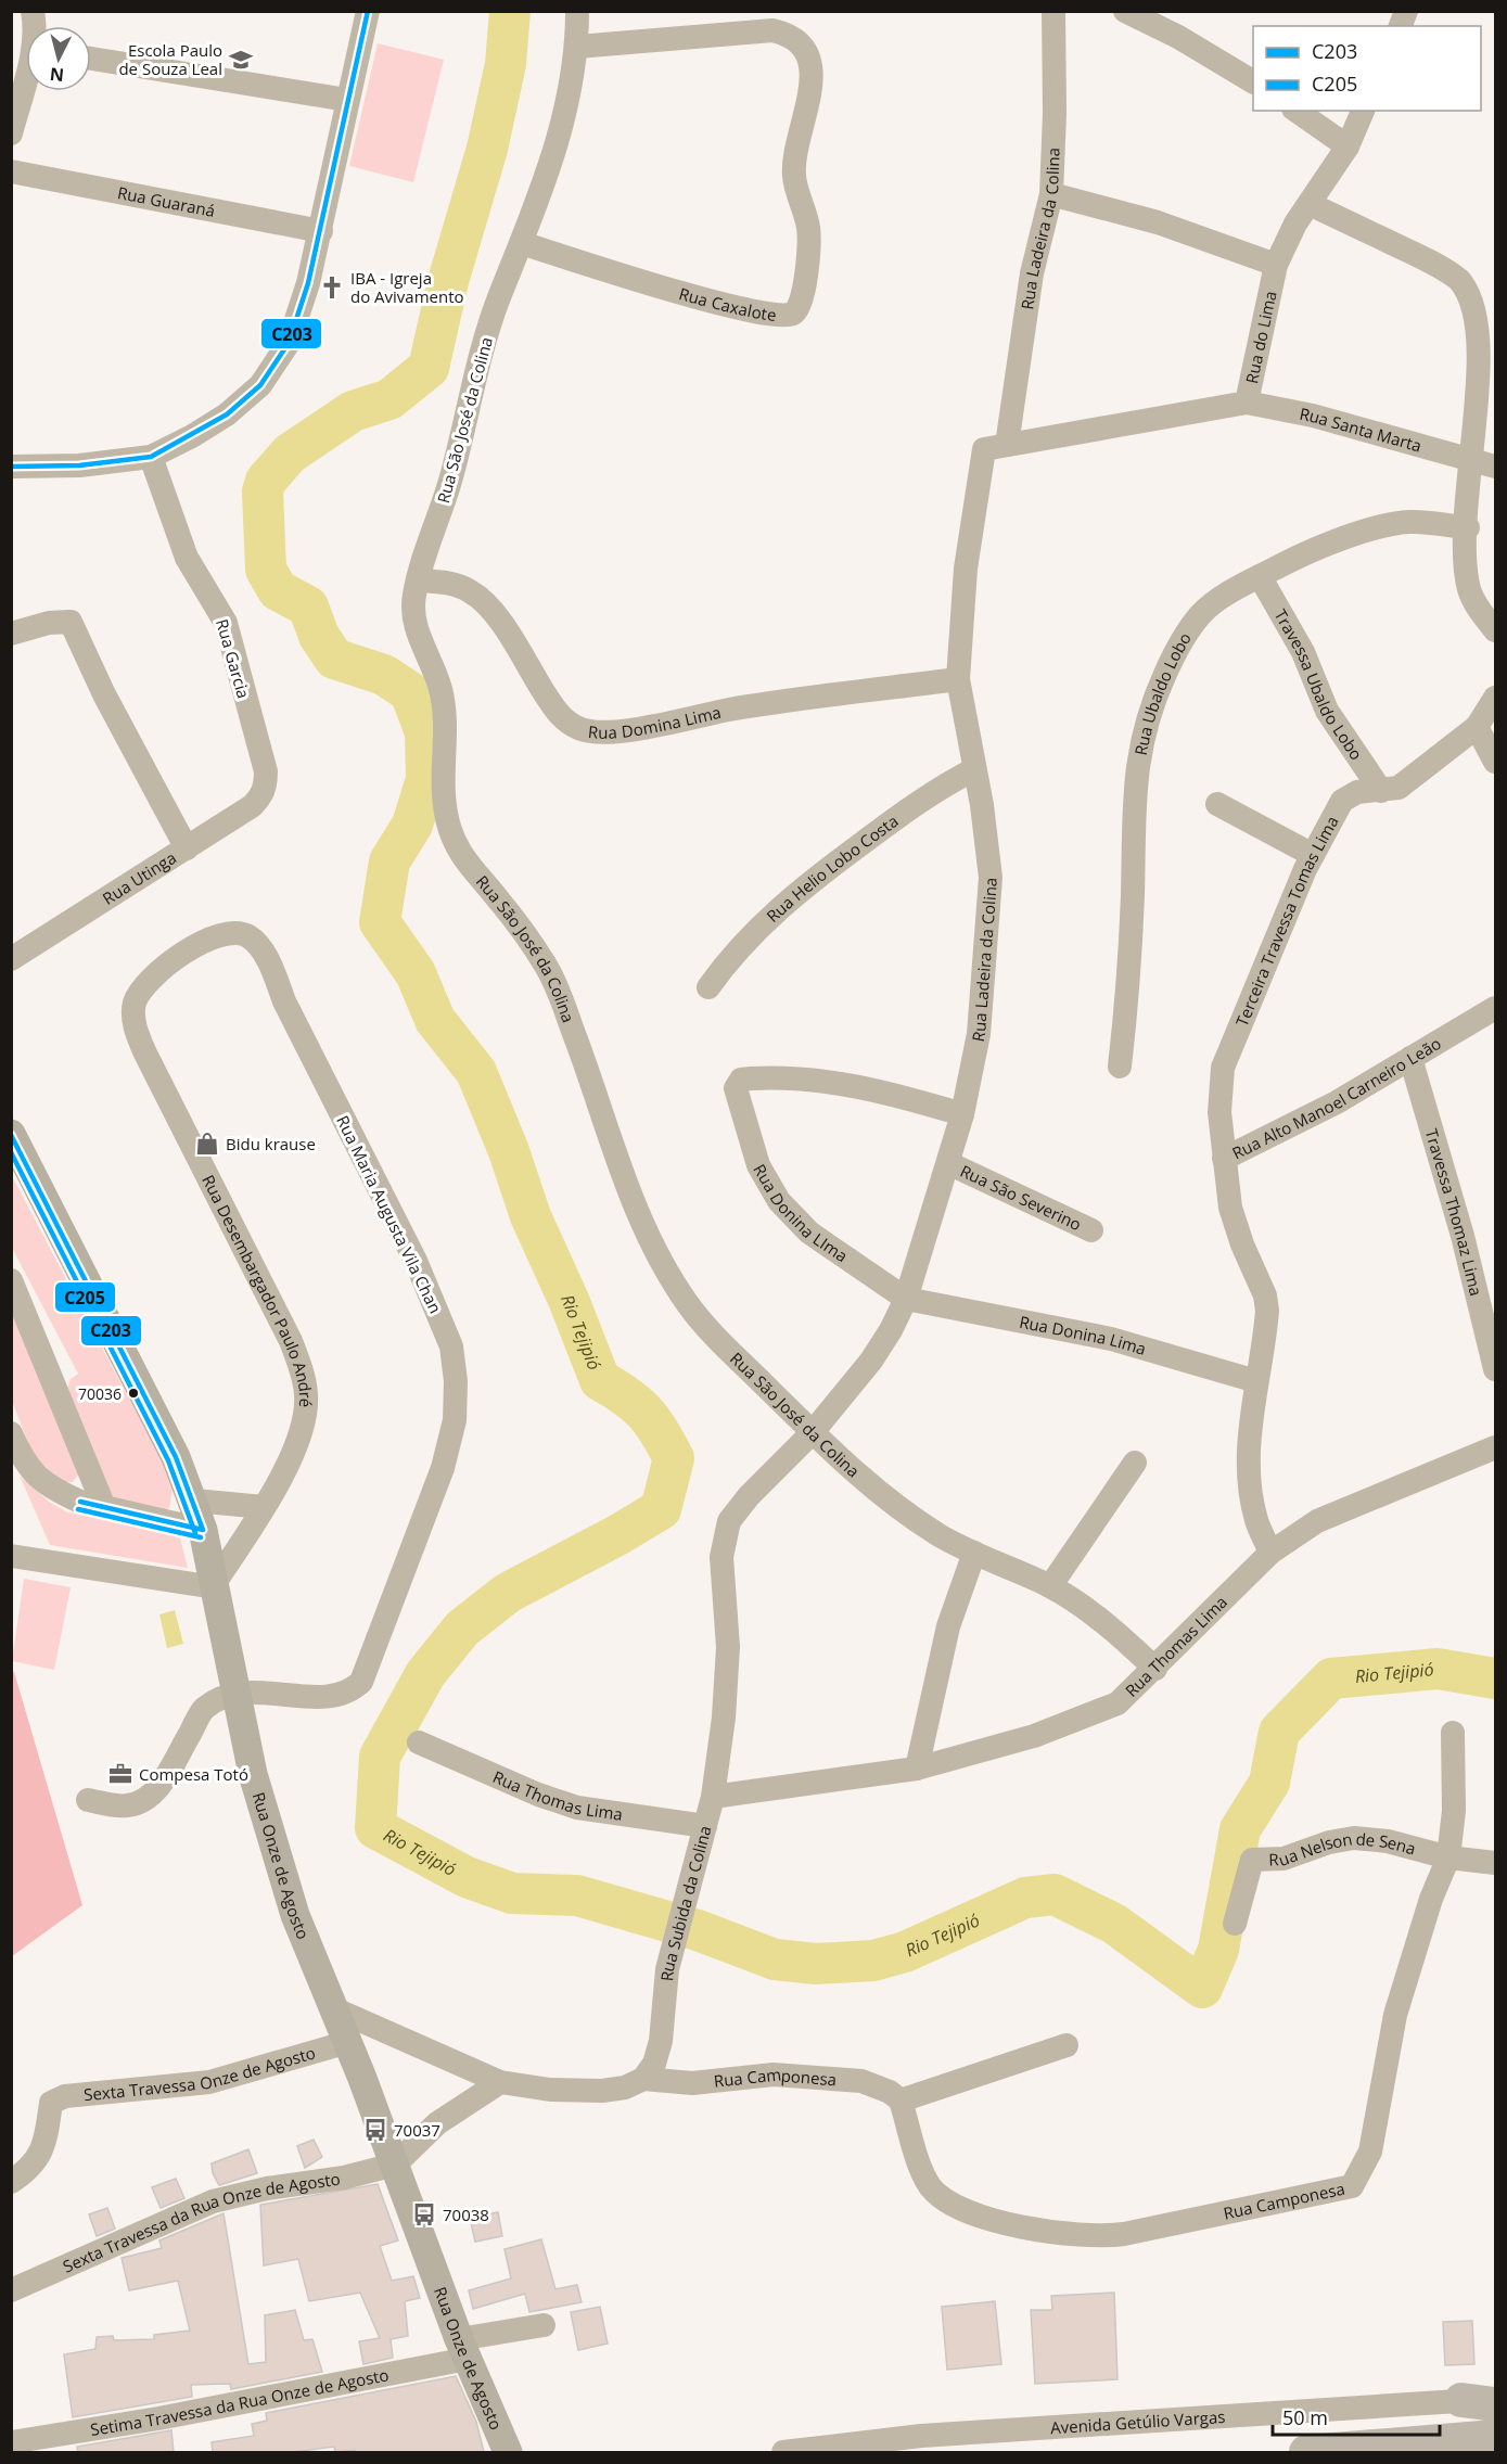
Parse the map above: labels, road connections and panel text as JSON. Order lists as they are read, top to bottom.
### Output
{
  "streets": {
    "main road": ["Rua Onze de Agosto"],
    "street": [
      "Rua Guaraná",
      "Rua Ladeira da Colina",
      "Rua Caxalote",
      "Rua do Lima",
      "Rua São José da Colina",
      "Rua Santa Marta",
      "Rua Garcia",
      "Travessa Ubaldo Lobo",
      "Rua Ubaldo Lobo",
      "Rua Domina Lima",
      "Rua Helio Lobo Costa",
      "Rua Utinga",
      "Terceira Travessa Tomas Lima",
      "Rua Alto Manoel Carneiro Leão",
      "Rua São Severino",
      "Rua Donina LIma",
      "Rua Maria Augusta Vila Chan",
      "Travessa Thomaz Lima",
      "Rua Desembargador Paulo André",
      "Rua Donina Lima",
      "Rua Thomas Lima",
      "Rua Nelson de Sena",
      "Rua Subida da Colina",
      "Sexta Travessa Onze de Agosto",
      "Rua Camponesa",
      "Sexta Travessa da Rua Onze de Agosto",
      "Setima Travessa da Rua Onze de Agosto",
      "Avenida Getúlio Vargas"
    ]
  },
  "crossings": [
    ["Rua Ladeira da Colina", "Rua do Lima"],
    ["Rua Ladeira da Colina", "Rua São José da Colina"],
    ["Rua Ladeira da Colina", "Rua Domina Lima"],
    ["Rua Ladeira da Colina", "Rua Helio Lobo Costa"],
    ["Rua Ladeira da Colina", "Rua São Severino"],
    ["Rua Ladeira da Colina", "Rua Donina LIma"],
    ["Rua Ladeira da Colina", "Rua Donina Lima"],
    ["Rua Ladeira da Colina", "Rua Subida da Colina"],
    ["Rua Caxalote", "Rua São José da Colina"],
    ["Rua do Lima", "Rua Santa Marta"],
    ["Rua São José da Colina", "Rua Domina Lima"],
    ["Rua São José da Colina", "Rua Thomas Lima"],
    ["Rua São José da Colina", "Rua Subida da Colina"],
    ["Rua Garcia", "Rua Utinga"],
    ["Travessa Ubaldo Lobo", "Rua Ubaldo Lobo"],
    ["Travessa Ubaldo Lobo", "Terceira Travessa Tomas Lima"],
    ["Terceira Travessa Tomas Lima", "Rua Alto Manoel Carneiro Leão"],
    ["Rua Alto Manoel Carneiro Leão", "Travessa Thomaz Lima"],
    ["Rua Alto Manoel Carneiro Leão", "Rua Donina Lima"],
    ["Rua Alto Manoel Carneiro Leão", "Rua Thomas Lima"],
    ["Rua Donina LIma", "Rua Donina Lima"],
    ["Rua Maria Augusta Vila Chan", "Rua Desembargador Paulo André"],
    ["Rua Maria Augusta Vila Chan", "Rua Onze de Agosto"],
    ["Rua Desembargador Paulo André", "Rua Onze de Agosto"],
    ["Rua Thomas Lima", "Rua Subida da Colina"],
    ["Rua Nelson de Sena", "Rua Camponesa"],
    ["Rua Onze de Agosto", "Sexta Travessa Onze de Agosto"],
    ["Rua Onze de Agosto", "Sexta Travessa da Rua Onze de Agosto"],
    ["Rua Onze de Agosto", "Setima Travessa da Rua Onze de Agosto"],
    ["Rua Subida da Colina", "Rua Camponesa"]
  ],
  "water": ["Rio Tejipió"],
  "places": {
    "school or university": ["Escola Paulo de Souza Leal"],
    "church": ["IBA - Igreja do Avivamento"],
    "shop": ["Bidu krause"],
    "other": ["70036"],
    "office": ["Compesa Totó"],
    "bus stop": ["70037", "70038"]
  },
  "lines": ["transit line C203", "transit line C205"],
  "legend": ["C203", "C205"],
  "scale_bar": "50 m",
  "north": "bottom"
}
